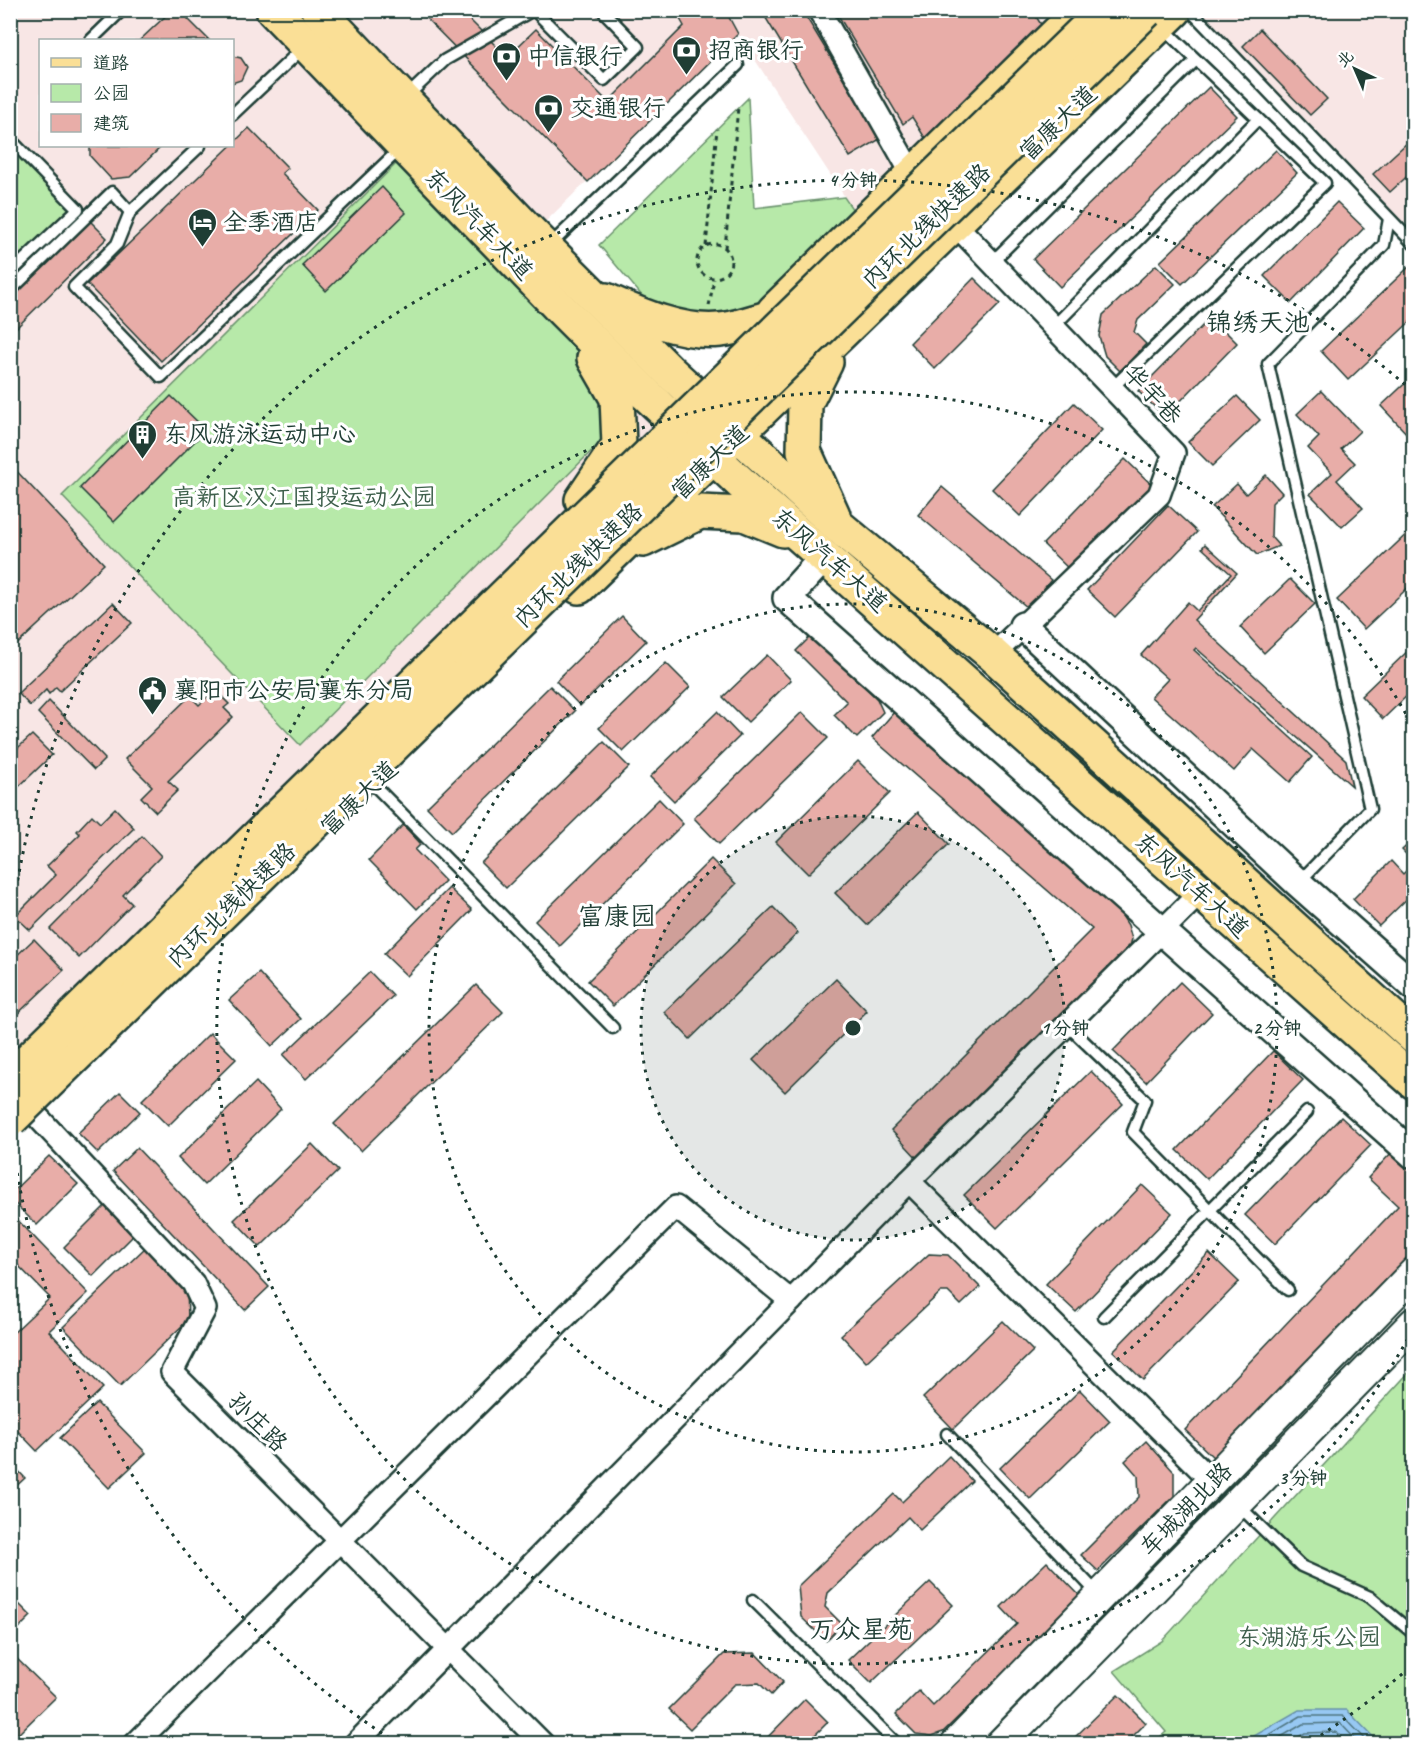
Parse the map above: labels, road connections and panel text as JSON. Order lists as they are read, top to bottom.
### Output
{
  "streets": {
    "main road": [
      "富康大道",
      "东风汽车大道",
      "内环北线快速路",
      "车城湖北路"
    ],
    "street": ["华宇巷", "孙庄路"]
  },
  "crossings": [
    ["富康大道", "东风汽车大道"],
    ["富康大道", "内环北线快速路"],
    ["富康大道", "华宇巷"],
    ["富康大道", "孙庄路"],
    ["东风汽车大道", "华宇巷"],
    ["内环北线快速路", "孙庄路"]
  ],
  "districts": ["锦绣天池", "富康园", "万众星苑"],
  "parks": ["高新区汉江国投运动公园", "东湖游乐公园"],
  "places": {
    "bank": ["招商银行", "中信银行", "交通银行"],
    "hotel": ["全季酒店"],
    "building": ["东风游泳运动中心"],
    "public building": ["襄阳市公安局襄东分局"]
  },
  "legend": ["道路", "公园", "建筑"],
  "north": "top left",
  "rings": [
    "4 分钟",
    "1 分钟",
    "2 分钟",
    "3 分钟"
  ]
}
